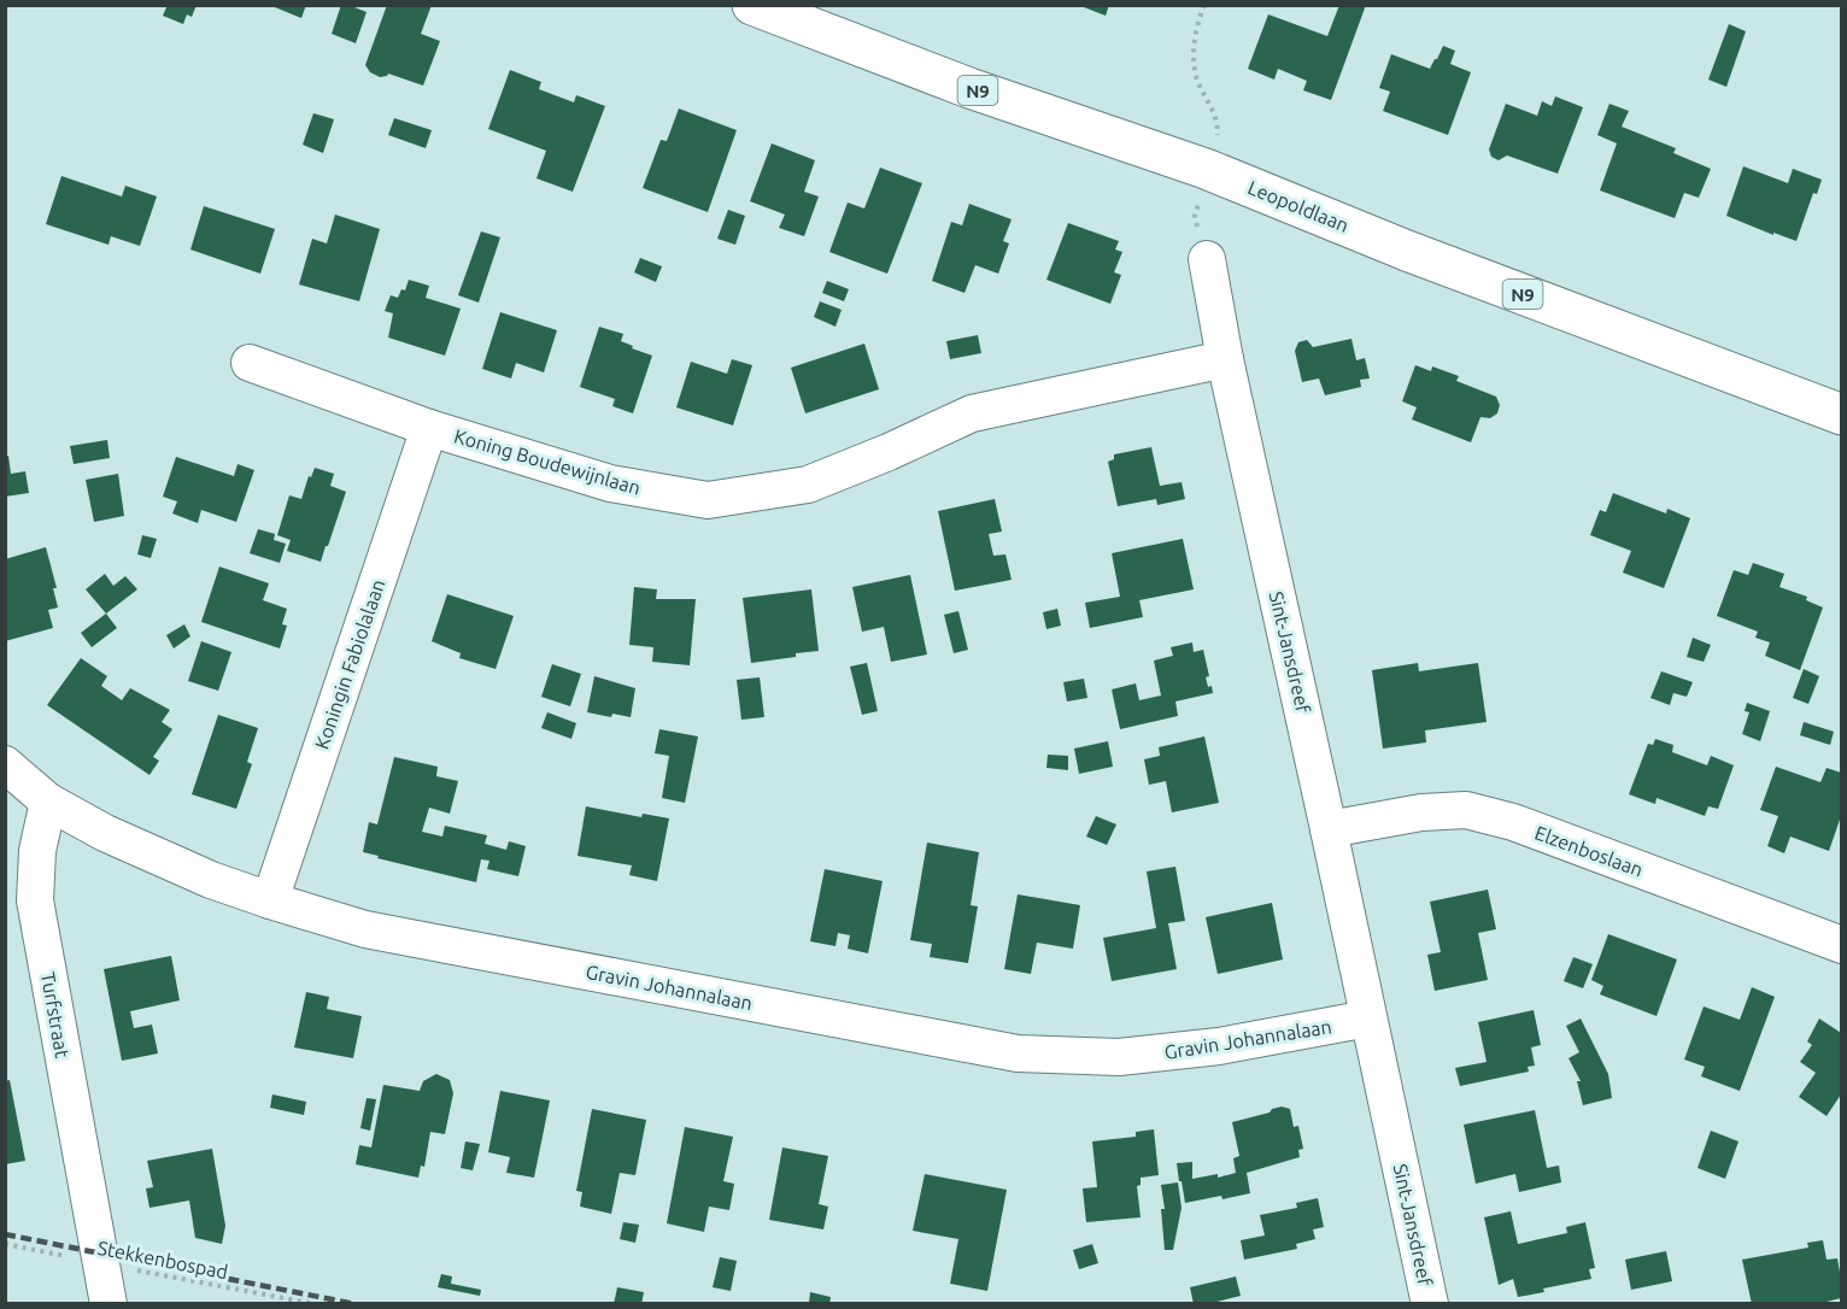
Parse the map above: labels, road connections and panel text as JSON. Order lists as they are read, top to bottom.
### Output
{
  "streets": {
    "main road": ["N9", "Leopoldlaan"],
    "street": [
      "Koning Boudewijnlaan",
      "Sint-Jansdreef",
      "Koningin Fabiolalaan",
      "Elzenboslaan",
      "Gravin Johannalaan",
      "Turfstraat"
    ],
    "path": ["Stekkenbospad"]
  },
  "crossings": [
    ["Koning Boudewijnlaan", "Sint-Jansdreef"],
    ["Koning Boudewijnlaan", "Koningin Fabiolalaan"],
    ["Sint-Jansdreef", "Elzenboslaan"],
    ["Sint-Jansdreef", "Gravin Johannalaan"],
    ["Koningin Fabiolalaan", "Gravin Johannalaan"],
    ["Gravin Johannalaan", "Turfstraat"],
    ["Turfstraat", "Stekkenbospad"]
  ]
}
